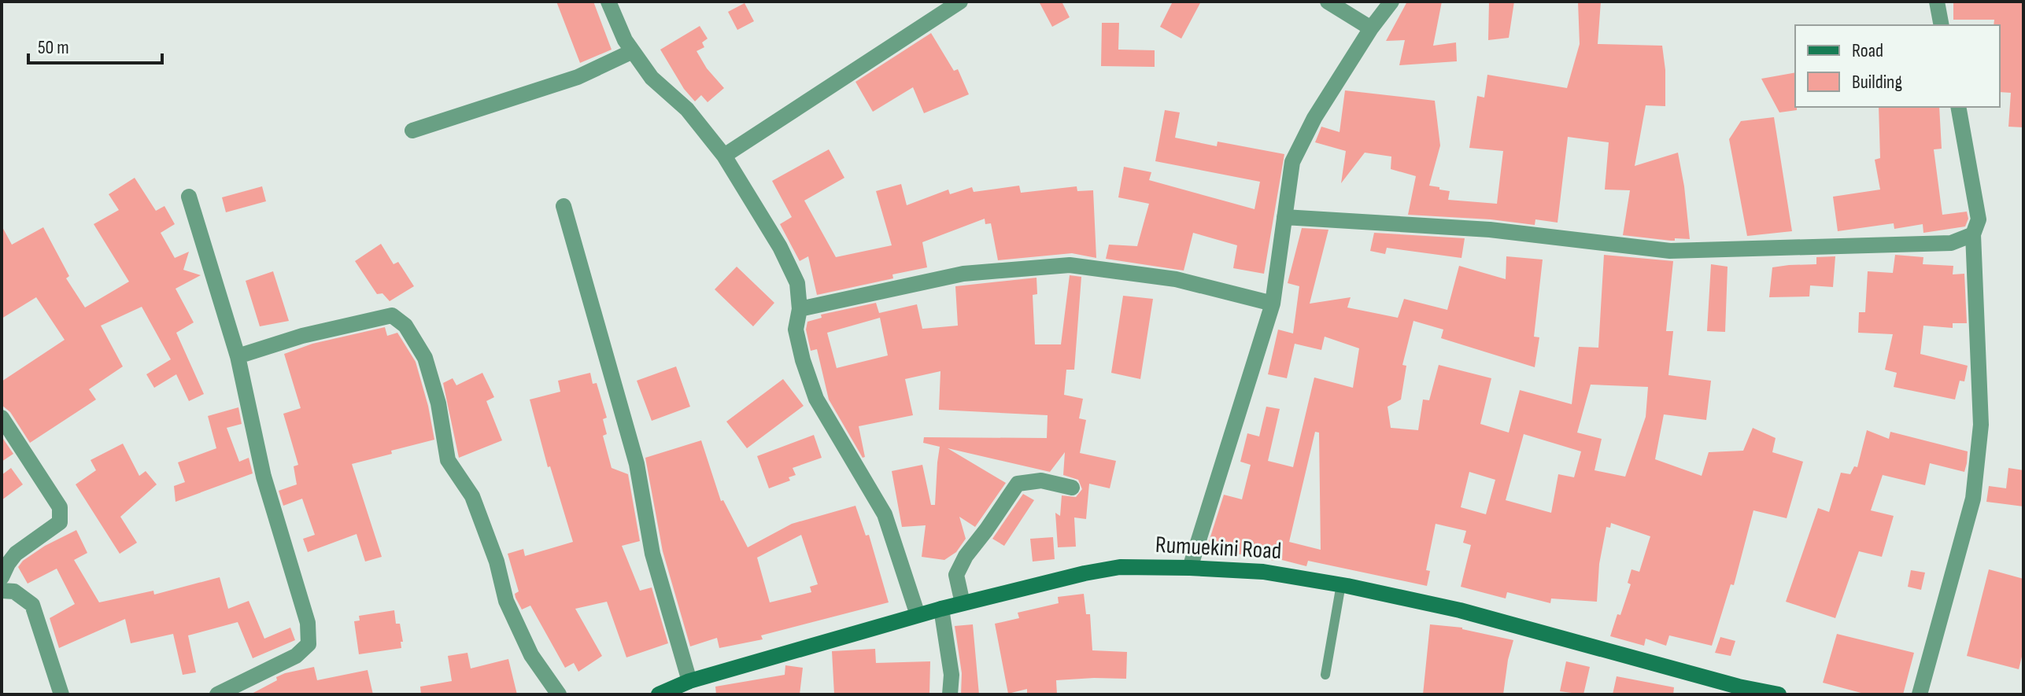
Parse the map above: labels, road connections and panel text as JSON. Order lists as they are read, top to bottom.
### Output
{
  "streets": {
    "street": ["Rumuekini Road"]
  },
  "legend": ["Road", "Building"],
  "scale_bar": "50 m"
}
